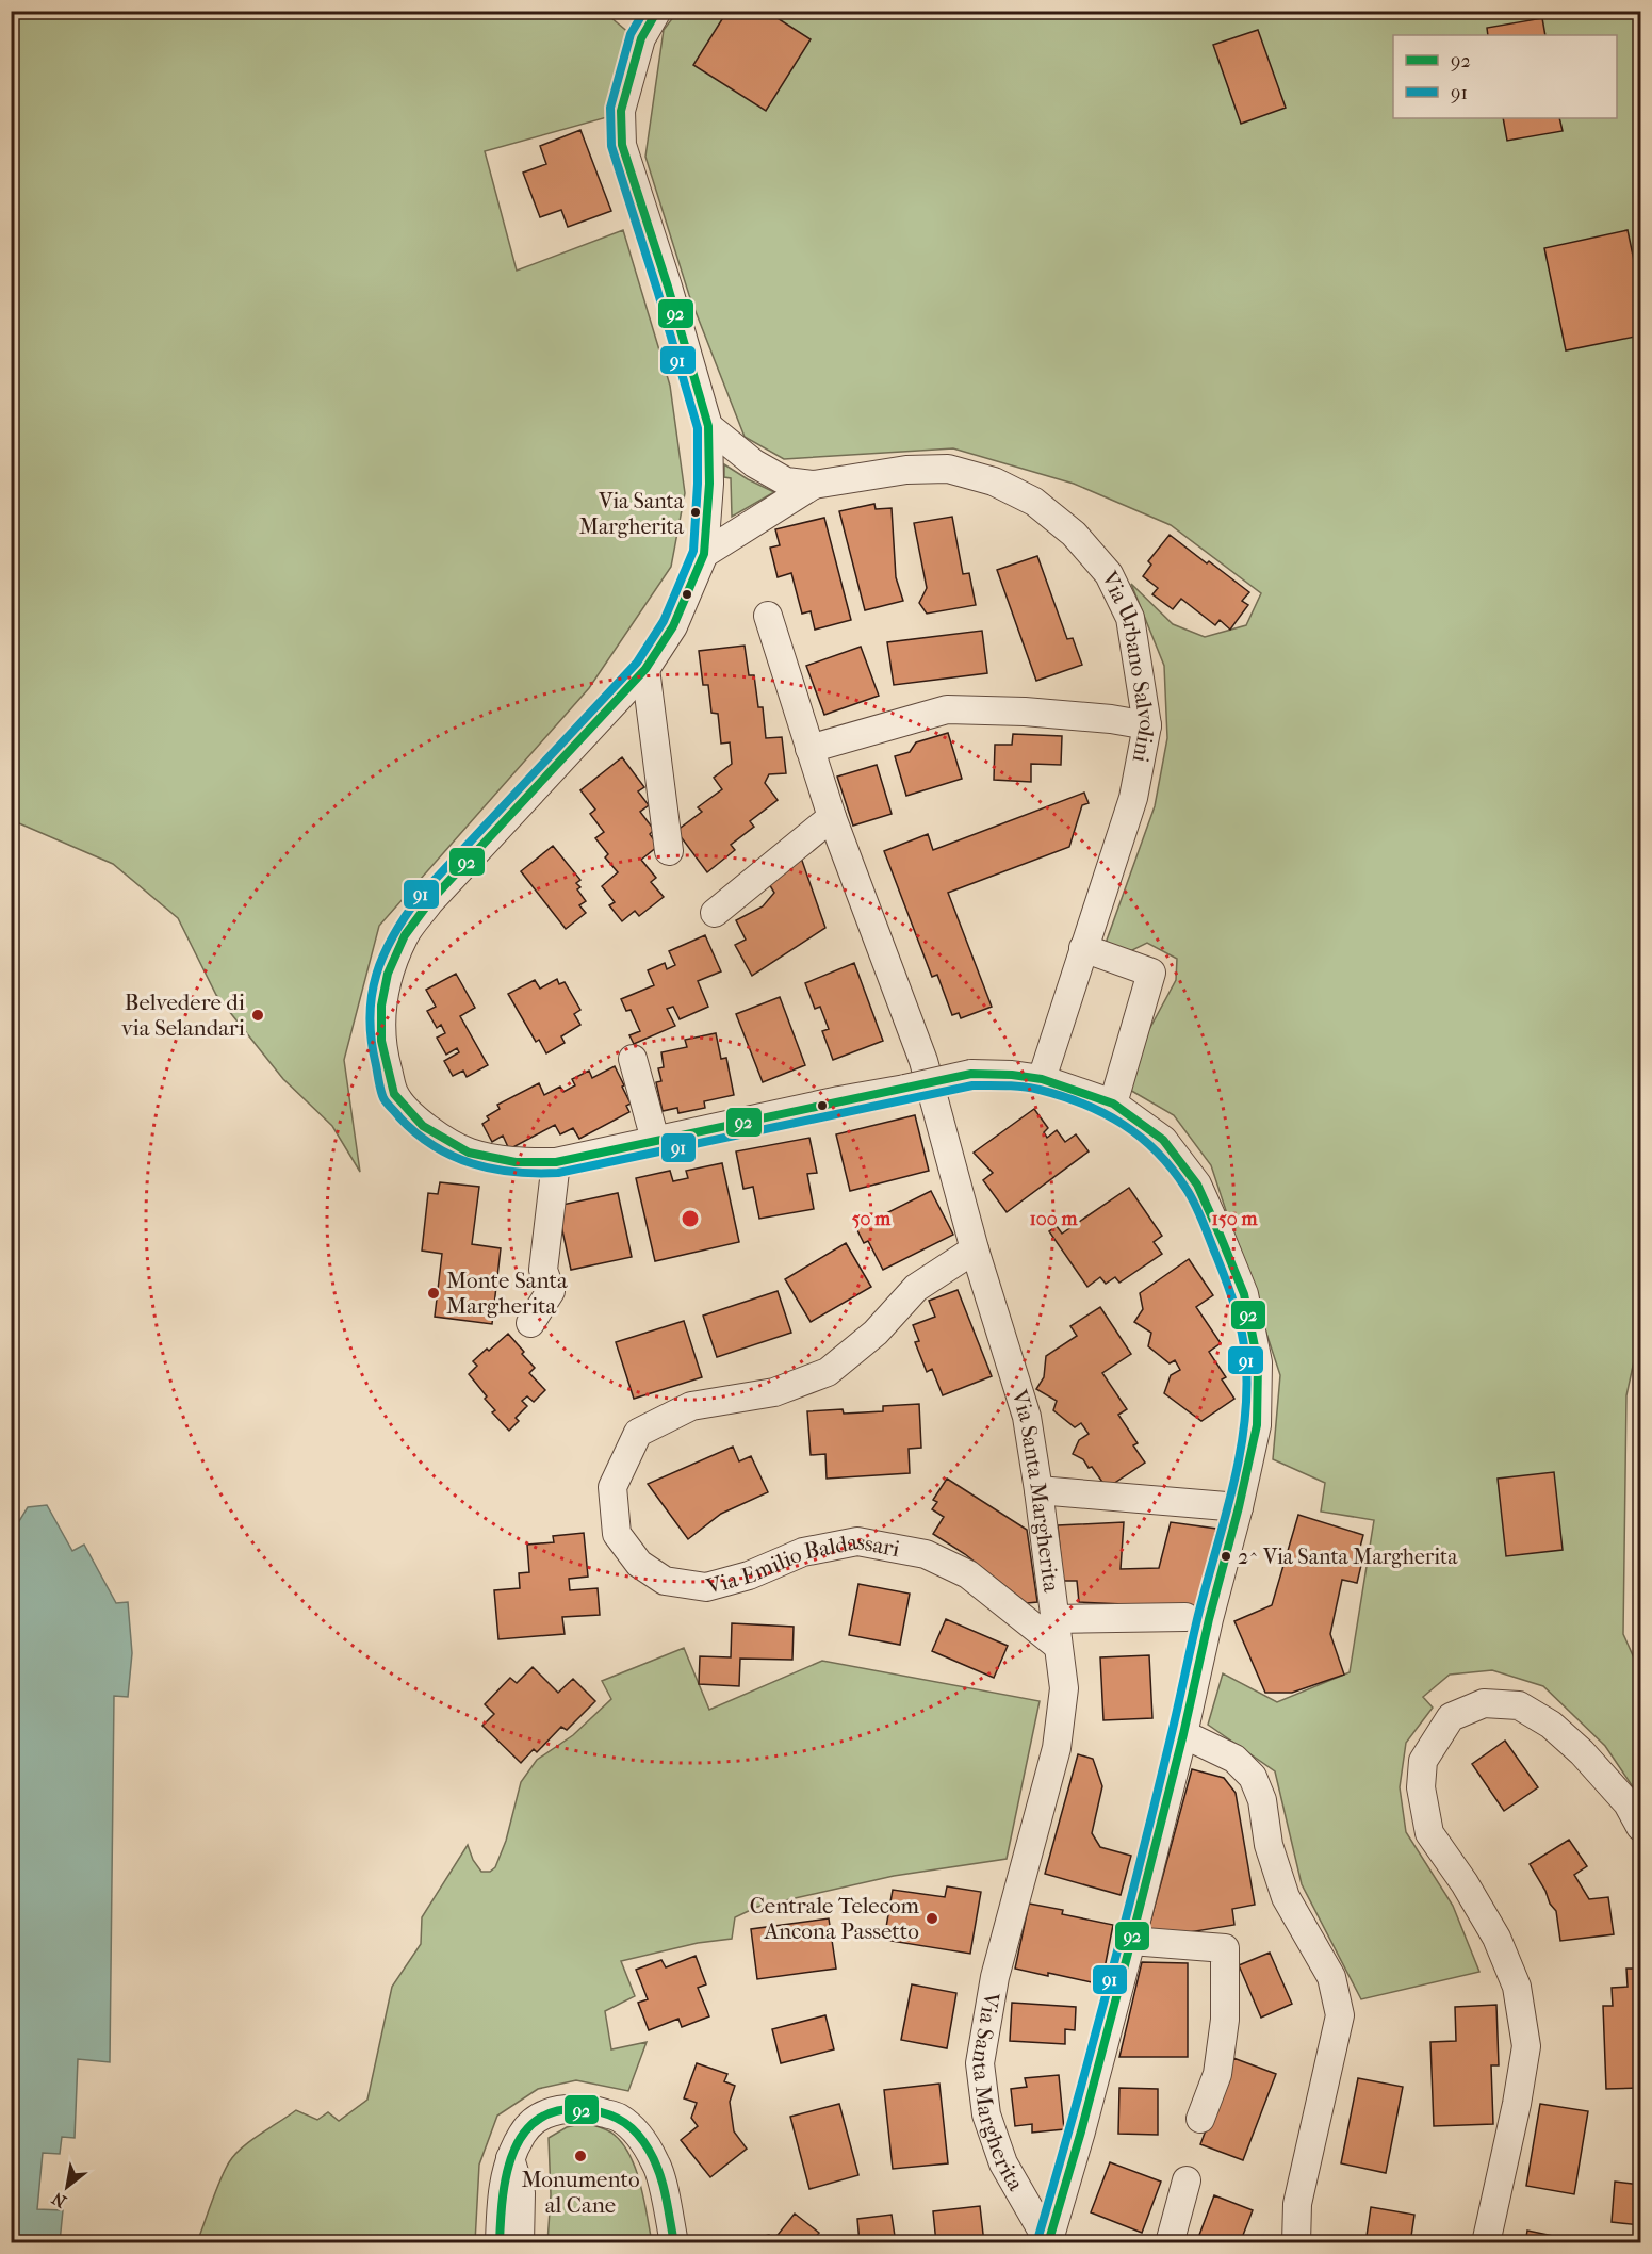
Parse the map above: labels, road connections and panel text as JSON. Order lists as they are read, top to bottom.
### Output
{
  "streets": {
    "street": ["Via Urbano Salvolini", "Via Santa Margherita", "Via Emilio Baldassari"]
  },
  "crossings": [
    ["Via Santa Margherita", "Via Emilio Baldassari"]
  ],
  "places": [
    "Via Santa Margherita",
    "Belvedere di via Selandari",
    "Monte Santa Margherita",
    "2^ Via Santa Margherita",
    "Centrale Telecom Ancona Passetto",
    "Monumento al Cane"
  ],
  "lines": ["transit line 92", "transit line 91"],
  "legend": ["92", "91"],
  "north": "bottom left",
  "rings": ["50 m", "100 m", "150 m"]
}
